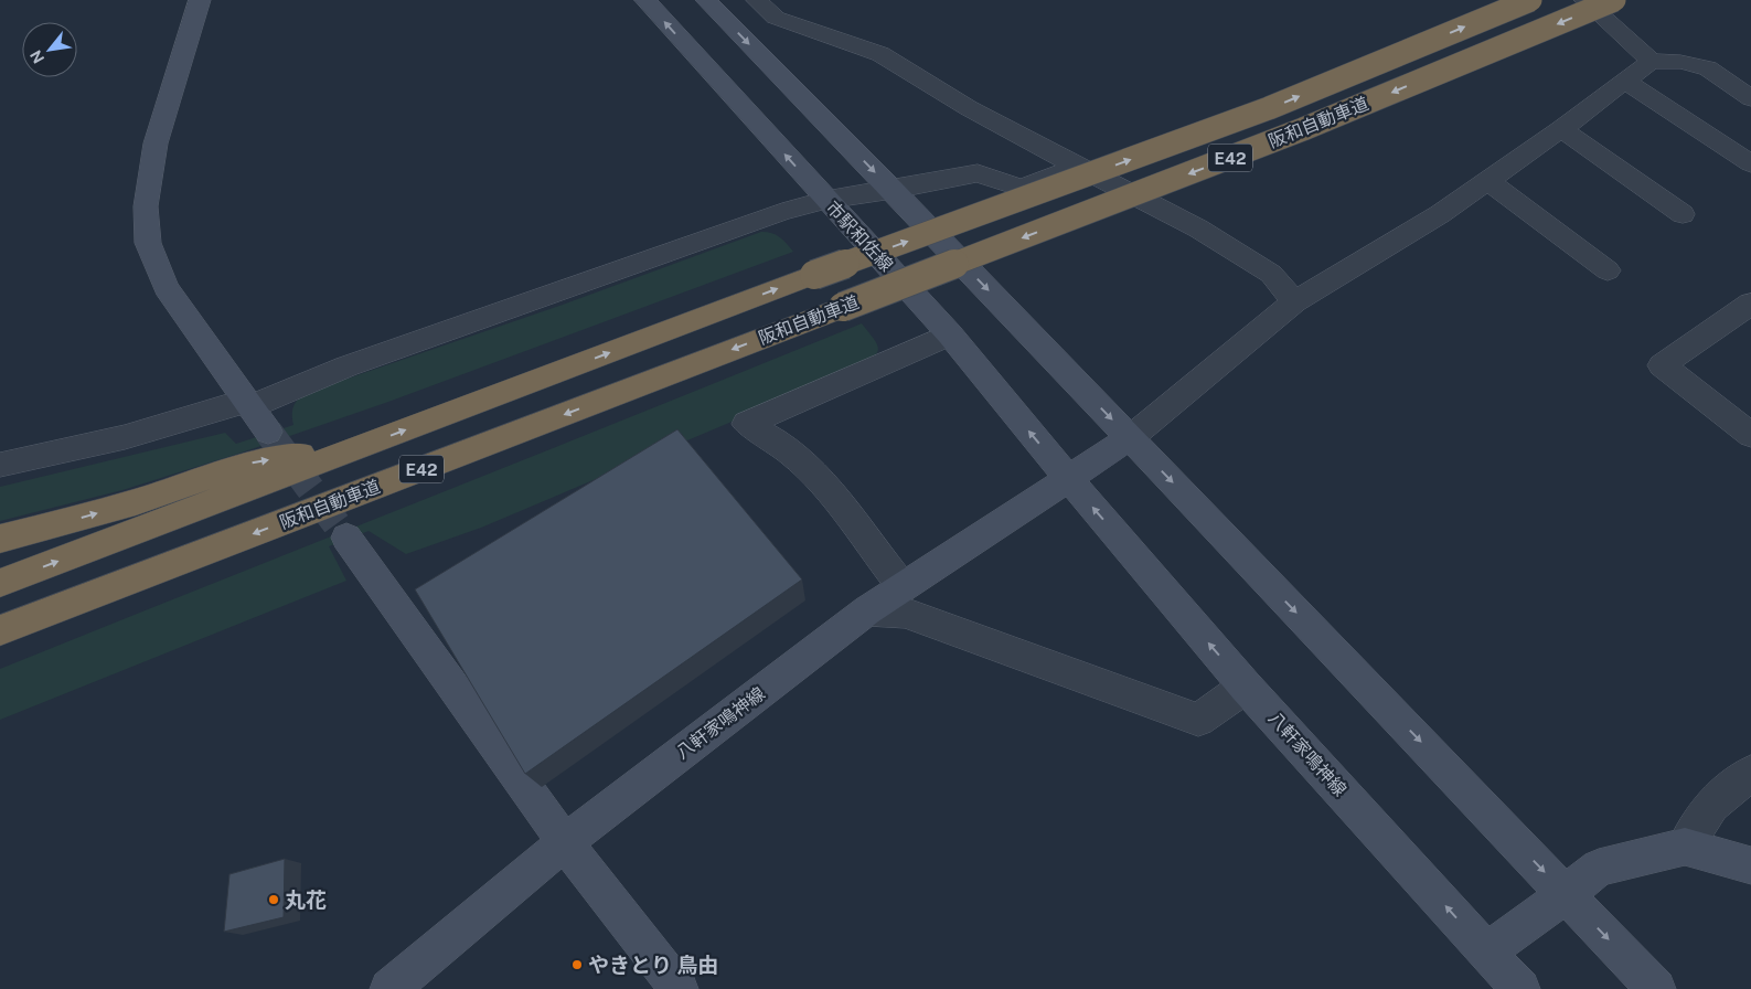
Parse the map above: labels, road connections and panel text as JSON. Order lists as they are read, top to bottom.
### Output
{
  "streets": {
    "highway": ["阪和自動車道", "E42"],
    "street": ["市駅和佐線", "八軒家鳴神線"]
  },
  "crossings": [
    ["市駅和佐線", "八軒家鳴神線"]
  ],
  "places": ["丸花", "やきとり 鳥由"],
  "north": "bottom left"
}
